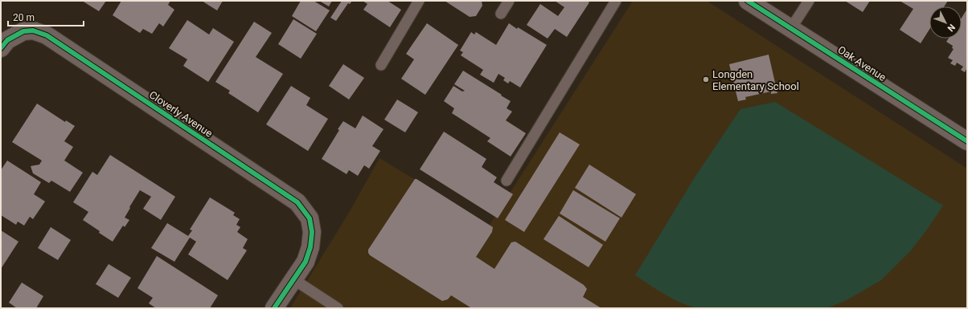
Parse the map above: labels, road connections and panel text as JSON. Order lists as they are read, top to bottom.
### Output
{
  "streets": {
    "street": ["Oak Avenue", "Cloverly Avenue"]
  },
  "places": ["Longden Elementary School"],
  "scale_bar": "20 m",
  "north": "bottom right"
}
